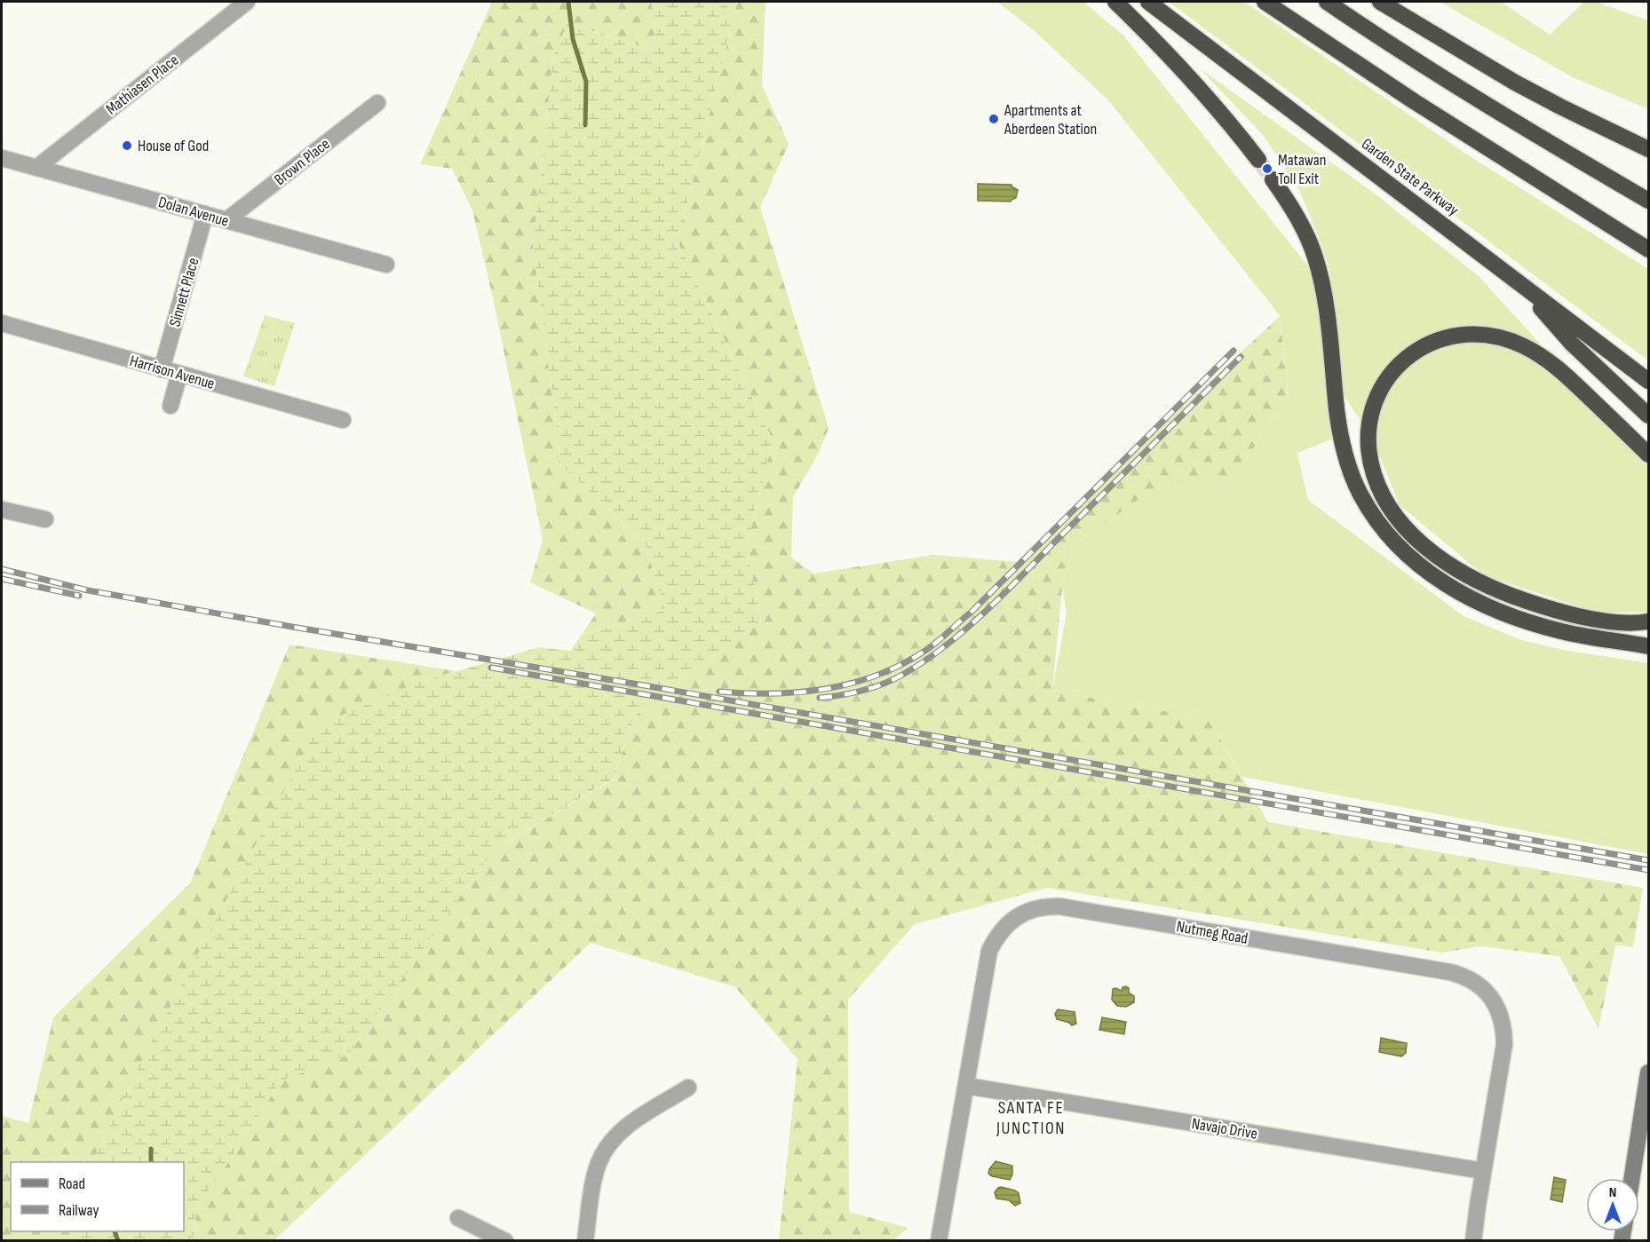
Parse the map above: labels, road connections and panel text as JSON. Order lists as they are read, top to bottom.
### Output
{
  "streets": {
    "highway": ["Garden State Parkway"],
    "street": [
      "Mathiasen Place",
      "Brown Place",
      "Dolan Avenue",
      "Sinnett Place",
      "Harrison Avenue",
      "Nutmeg Road",
      "Navajo Drive"
    ]
  },
  "crossings": [
    ["Mathiasen Place", "Dolan Avenue"],
    ["Brown Place", "Dolan Avenue"],
    ["Dolan Avenue", "Sinnett Place"],
    ["Sinnett Place", "Harrison Avenue"],
    ["Nutmeg Road", "Navajo Drive"]
  ],
  "districts": ["SANTA FE JUNCTION"],
  "places": ["Apartments at Aberdeen Station", "House of God", "Matawan Toll Exit"],
  "legend": ["Road", "Railway"],
  "north": "top"
}
